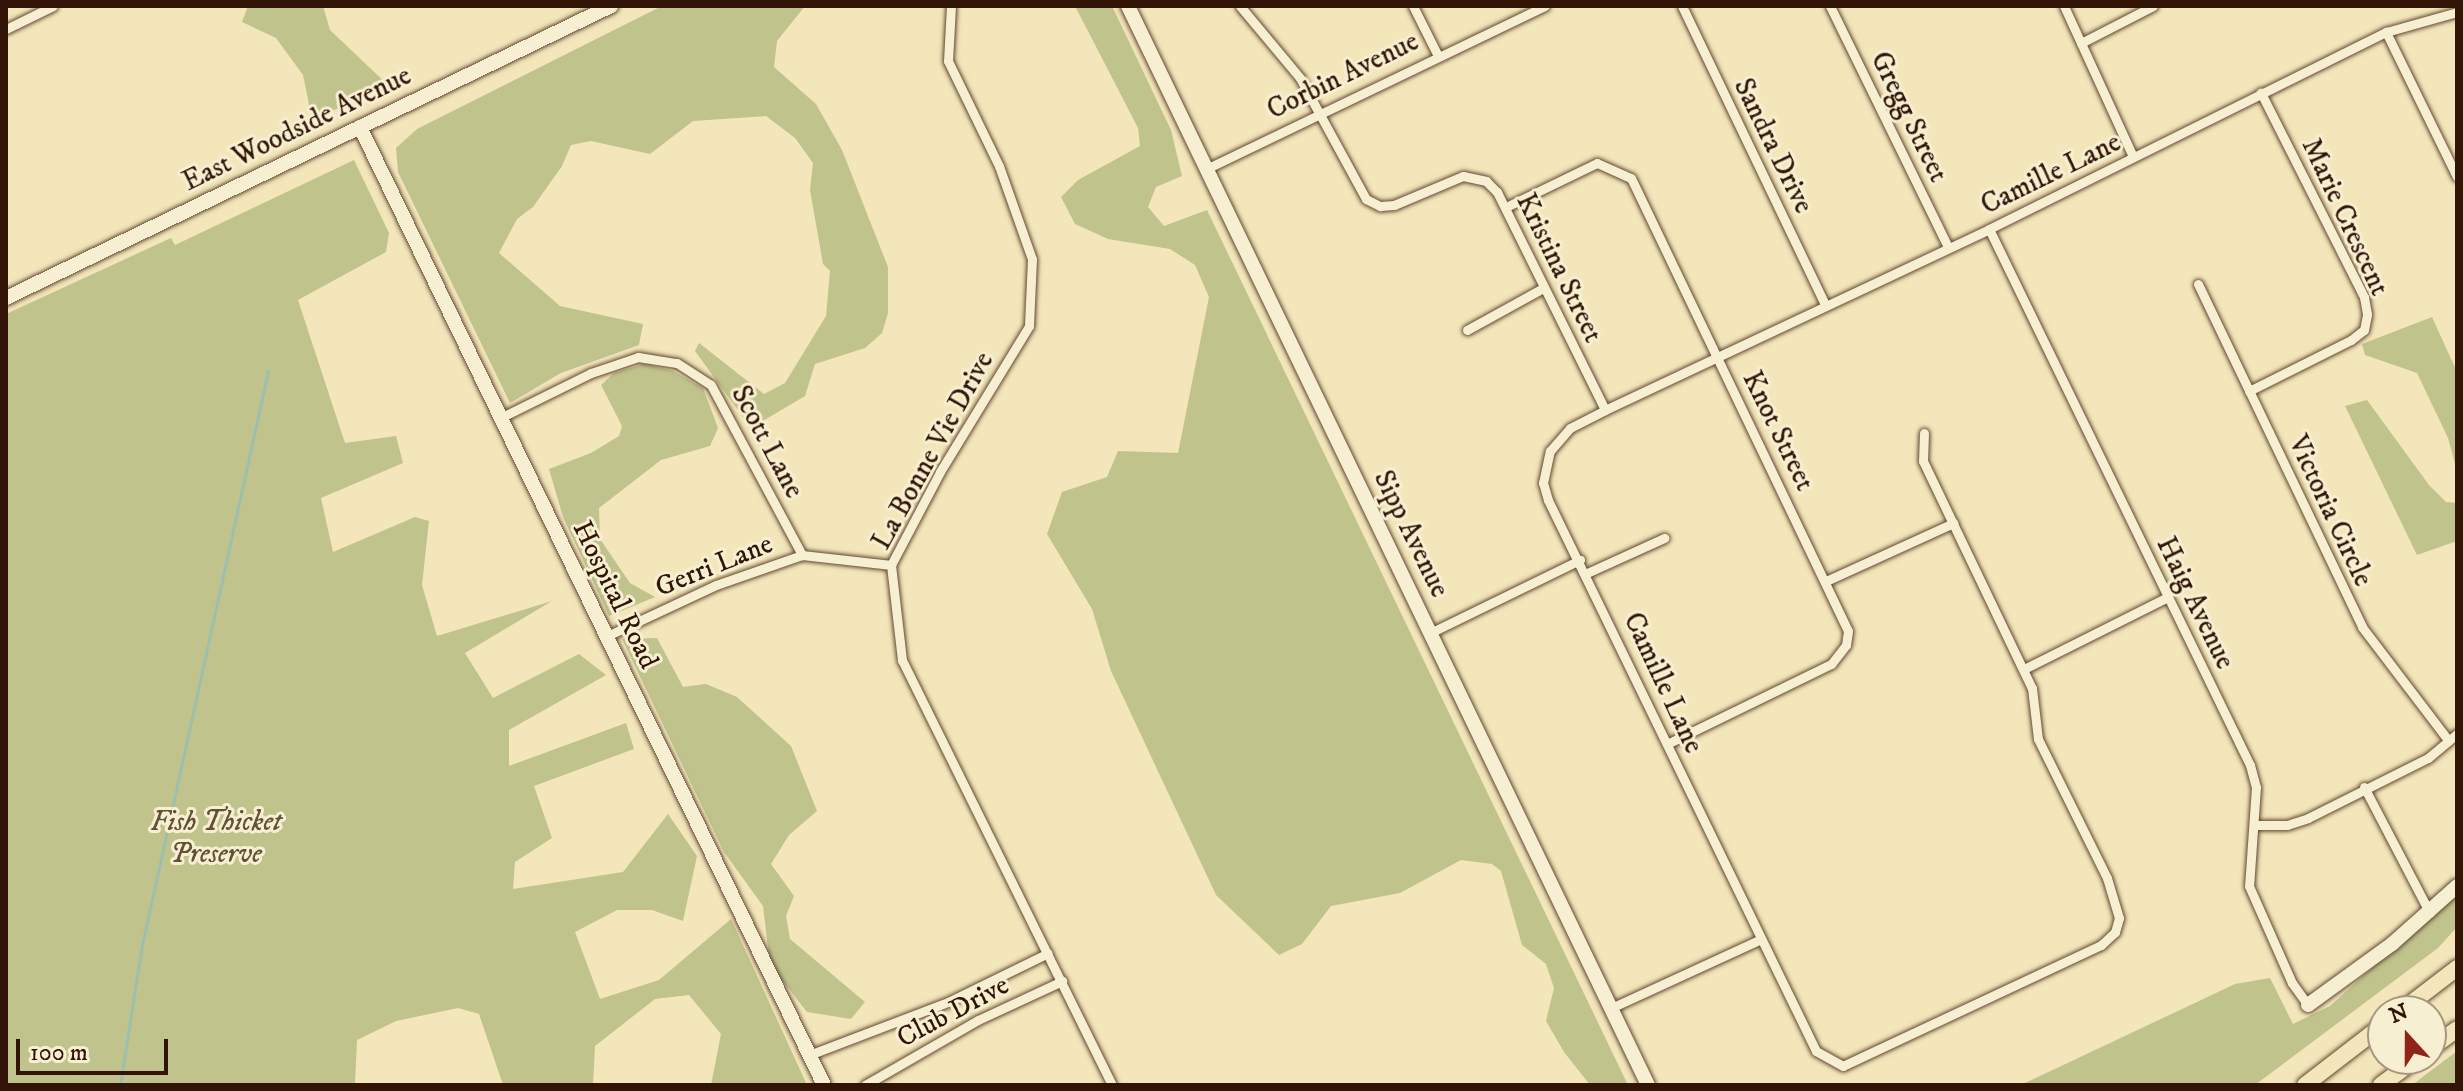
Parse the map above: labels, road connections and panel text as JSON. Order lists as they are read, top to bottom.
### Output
{
  "streets": {
    "street": [
      "Corbin Avenue",
      "Gregg Street",
      "East Woodside Avenue",
      "Sandra Drive",
      "Camille Lane",
      "Marie Crescent",
      "Kristina Street",
      "Knot Street",
      "Scott Lane",
      "La Bonne Vie Drive",
      "Victoria Circle",
      "Sipp Avenue",
      "Gerri Lane",
      "Hospital Road",
      "Haig Avenue",
      "Club Drive"
    ]
  },
  "crossings": [
    ["Corbin Avenue", "Kristina Street"],
    ["Corbin Avenue", "Sipp Avenue"],
    ["Gregg Street", "Camille Lane"],
    ["East Woodside Avenue", "Hospital Road"],
    ["Sandra Drive", "Camille Lane"],
    ["Camille Lane", "Marie Crescent"],
    ["Camille Lane", "Kristina Street"],
    ["Camille Lane", "Knot Street"],
    ["Camille Lane", "Haig Avenue"],
    ["Marie Crescent", "Victoria Circle"],
    ["Kristina Street", "Knot Street"],
    ["Scott Lane", "Gerri Lane"],
    ["Scott Lane", "Hospital Road"],
    ["La Bonne Vie Drive", "Gerri Lane"],
    ["La Bonne Vie Drive", "Club Drive"],
    ["Gerri Lane", "Hospital Road"]
  ],
  "parks": ["Fish Thicket Preserve"],
  "scale_bar": "100 m",
  "north": "top"
}
